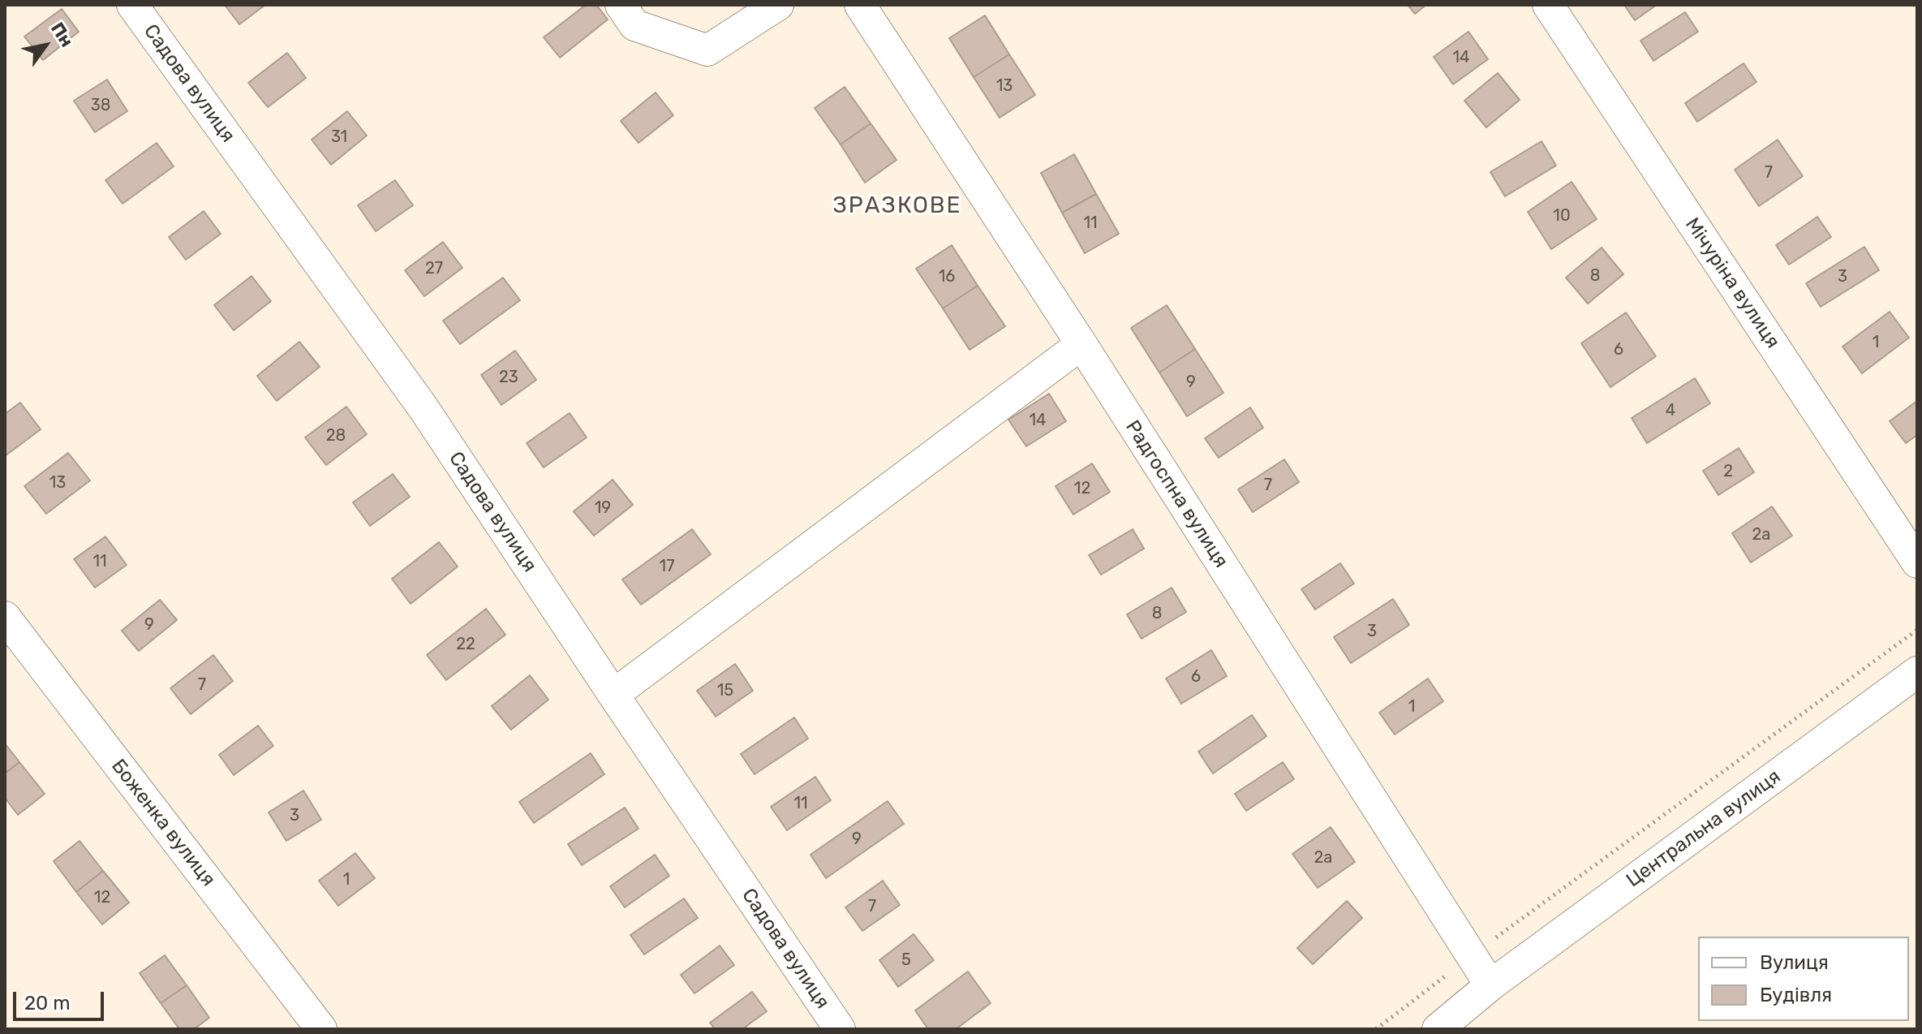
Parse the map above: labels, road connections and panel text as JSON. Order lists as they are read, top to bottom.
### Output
{
  "streets": {
    "street": [
      "Садова вулиця",
      "Мічуріна вулиця",
      "Радгоспна вулиця",
      "Боженка вулиця",
      "Центральна вулиця"
    ]
  },
  "crossings": [
    ["Радгоспна вулиця", "Центральна вулиця"]
  ],
  "districts": ["ЗРАЗКОВЕ"],
  "house_numbers": [
    "14",
    "13",
    "38",
    "31",
    "7",
    "10",
    "11",
    "27",
    "8",
    "16",
    "3",
    "1",
    "6",
    "23",
    "9",
    "4",
    "14",
    "28",
    "2",
    "13",
    "7",
    "12",
    "19",
    "2а",
    "11",
    "17",
    "8",
    "9",
    "3",
    "22",
    "6",
    "7",
    "15",
    "1",
    "11",
    "3",
    "9",
    "2а",
    "1",
    "12",
    "7",
    "5"
  ],
  "legend": ["Вулиця", "Будівля"],
  "scale_bar": "20 m",
  "north": "top right"
}
